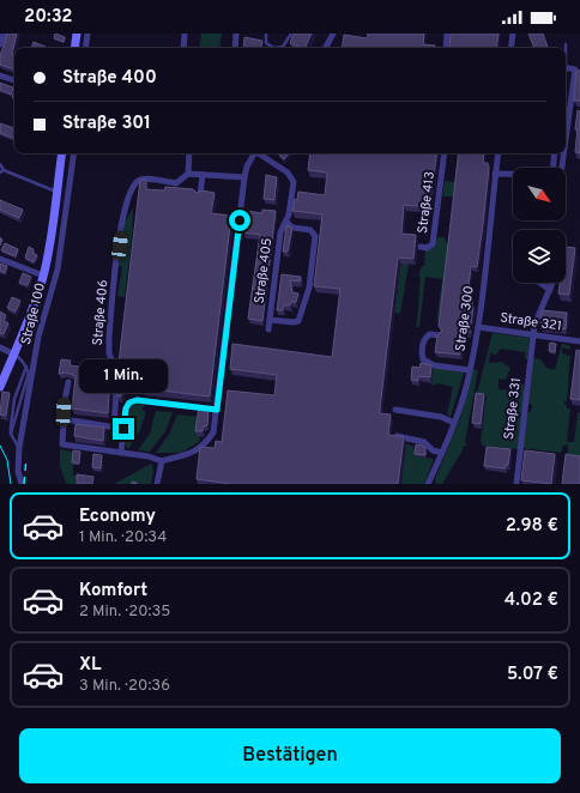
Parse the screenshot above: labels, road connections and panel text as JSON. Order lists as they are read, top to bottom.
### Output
{
  "streets": {
    "street": [
      "Straße 413",
      "Straße 405",
      "Straße 406",
      "Straße 100",
      "Straße 300",
      "Straße 321",
      "Straße 331"
    ]
  },
  "crossings": [
    ["Straße 300", "Straße 321"],
    ["Straße 321", "Straße 331"]
  ],
  "north": "bottom right",
  "page": {
    "status": "20:32",
    "banner": ["Straße 400", "Straße 301"],
    "bubble": "1 Min.",
    "list": [
      {
        "name": "Economy",
        "note": "1 Min. · 20:34",
        "value": "2.98 €"
      },
      {
        "name": "Komfort",
        "note": "2 Min. · 20:35",
        "value": "4.02 €"
      },
      {
        "name": "XL",
        "note": "3 Min. · 20:36",
        "value": "5.07 €"
      }
    ],
    "buttons": "Bestätigen"
  }
}
